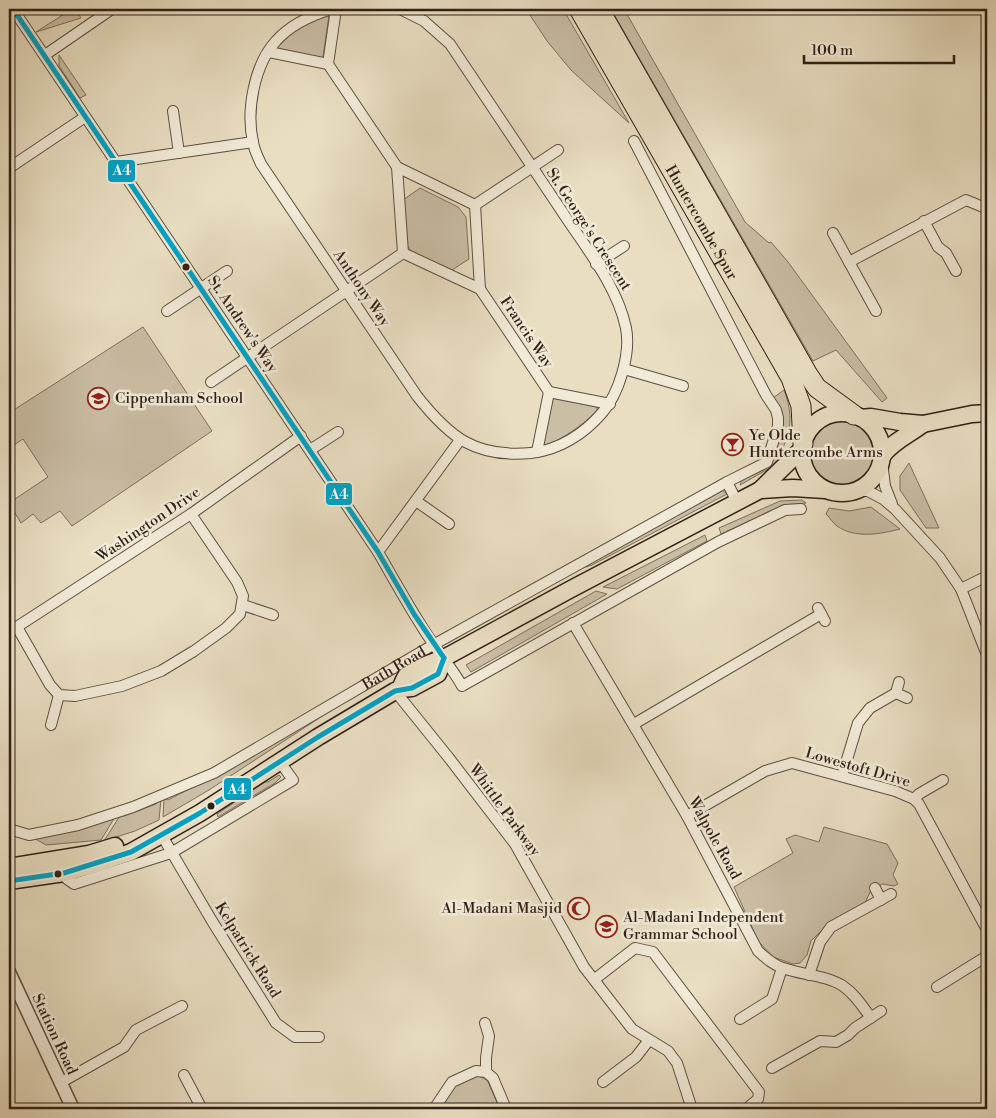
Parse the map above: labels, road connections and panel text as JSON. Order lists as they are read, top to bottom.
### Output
{
  "streets": {
    "highway": ["Huntercombe Spur"],
    "main road": ["Bath Road"],
    "street": [
      "St. George's Crescent",
      "Anthony Way",
      "St. Andrew's Way",
      "Francis Way",
      "Washington Drive",
      "Lowestoft Drive",
      "Whittle Parkway",
      "Walpole Road",
      "Kelpatrick Road",
      "Station Road"
    ]
  },
  "crossings": [
    ["Huntercombe Spur", "Bath Road"],
    ["St. George's Crescent", "Anthony Way"],
    ["St. Andrew's Way", "Washington Drive"],
    ["St. Andrew's Way", "Bath Road"],
    ["St. Andrew's Way", "Walpole Road"],
    ["Bath Road", "Whittle Parkway"],
    ["Bath Road", "Kelpatrick Road"],
    ["Lowestoft Drive", "Walpole Road"]
  ],
  "places": {
    "school or university": ["Cippenham School", "Al-Madani Independent Grammar School"],
    "bar": ["Ye Olde Huntercombe Arms"],
    "mosque": ["Al-Madani Masjid"]
  },
  "lines": ["transit line A4"],
  "scale_bar": "100 m"
}
